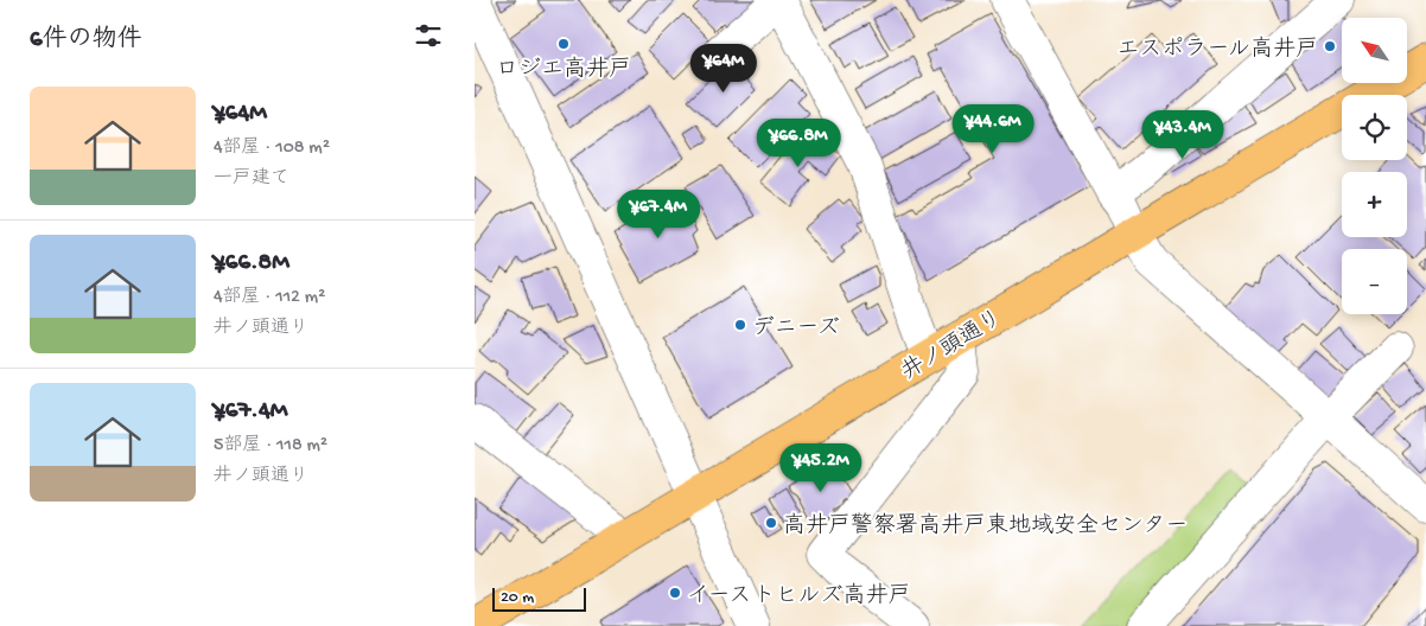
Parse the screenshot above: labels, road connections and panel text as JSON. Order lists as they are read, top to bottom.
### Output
{
  "streets": {
    "main road": ["井ノ頭通り"]
  },
  "places": [
    "ロジエ高井戸",
    "エスポラール高井戸",
    "デニーズ",
    "高井戸警察署高井戸東地域安全センター",
    "イーストヒルズ高井戸"
  ],
  "scale_bar": "20 m",
  "north": "top left",
  "page": {
    "heading": "6件の物件",
    "map_buttons": ["+", "−"],
    "price": [
      "¥64M",
      "¥44.6M",
      "¥43.4M",
      "¥66.8M",
      "¥67.4M",
      "¥45.2M"
    ],
    "list": [
      {
        "name": "¥64M",
        "note": "4部屋 · 108 m² · 一戸建て"
      },
      {
        "name": "¥66.8M",
        "note": "4部屋 · 112 m² · 井ノ頭通り"
      },
      {
        "name": "¥67.4M",
        "note": "5部屋 · 118 m² · 井ノ頭通り"
      }
    ],
    "scale": "20 m"
  }
}
